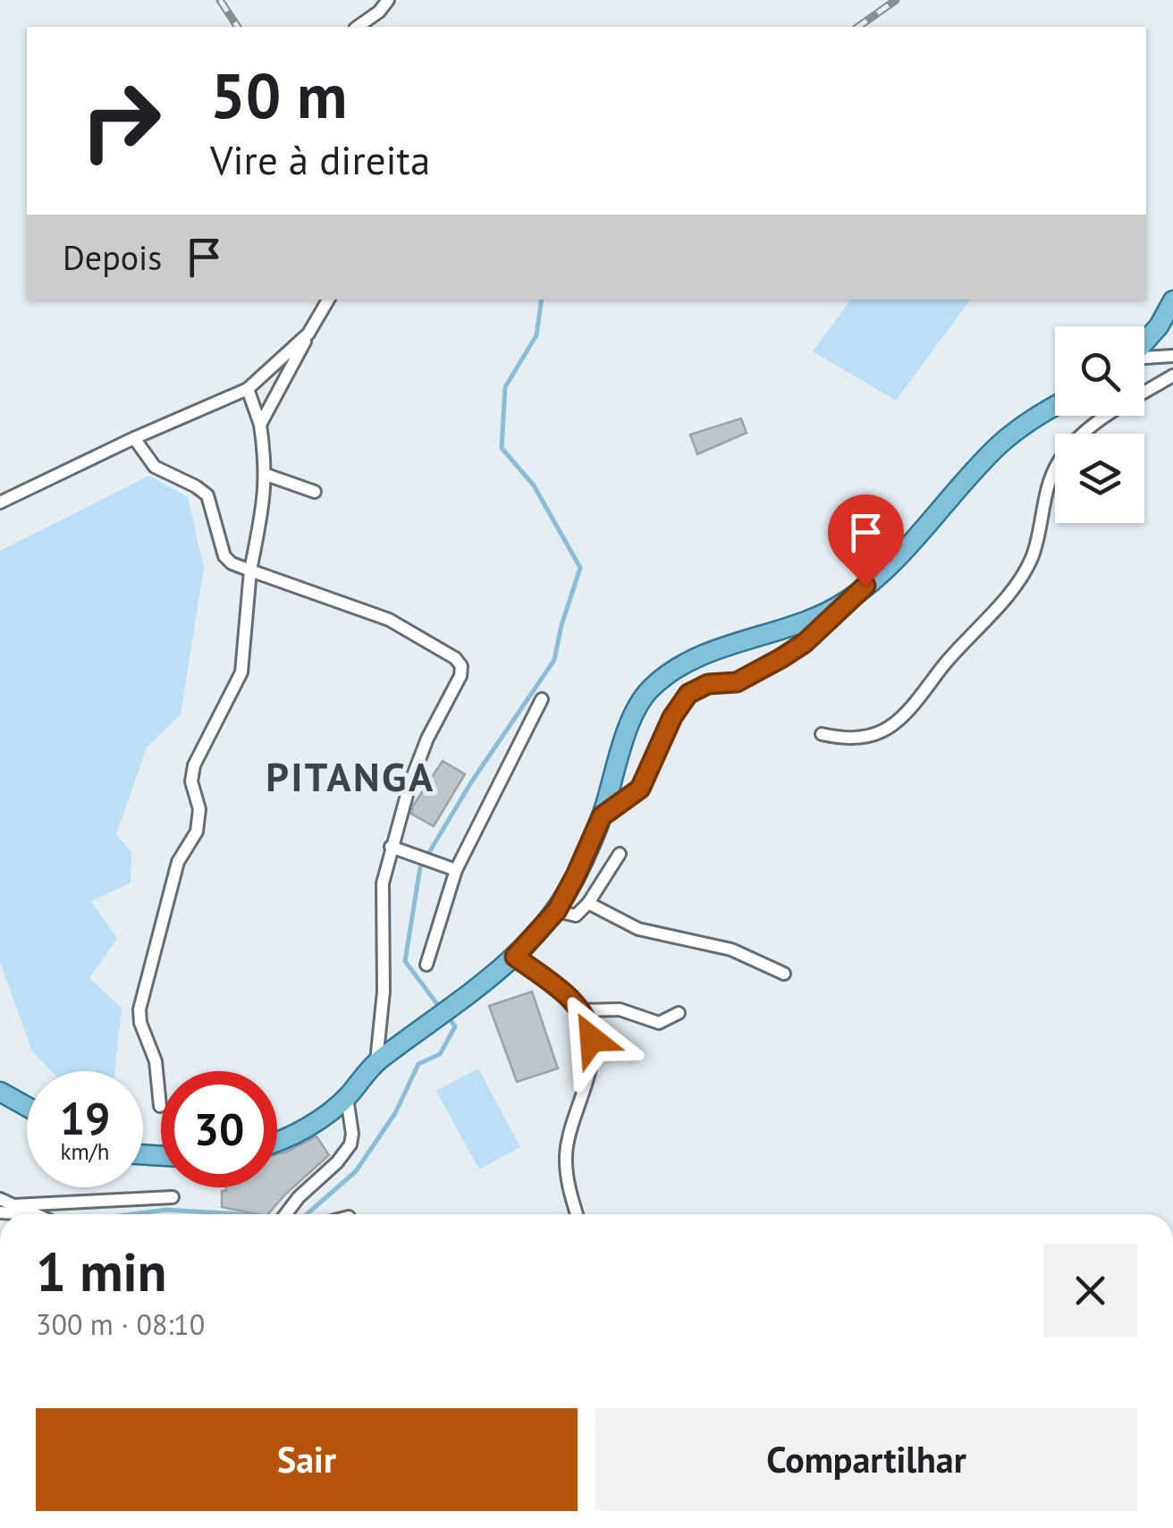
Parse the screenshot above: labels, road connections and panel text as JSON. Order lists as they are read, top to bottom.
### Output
{
  "districts": ["PITANGA"],
  "page": {
    "turn": ["50 m", "Vire à direita"],
    "then": "Depois",
    "speed": "19 km/h",
    "limit": "30",
    "heading": ["1 min", "300 m · 08:10"],
    "buttons": ["Sair", "Compartilhar"]
  }
}
